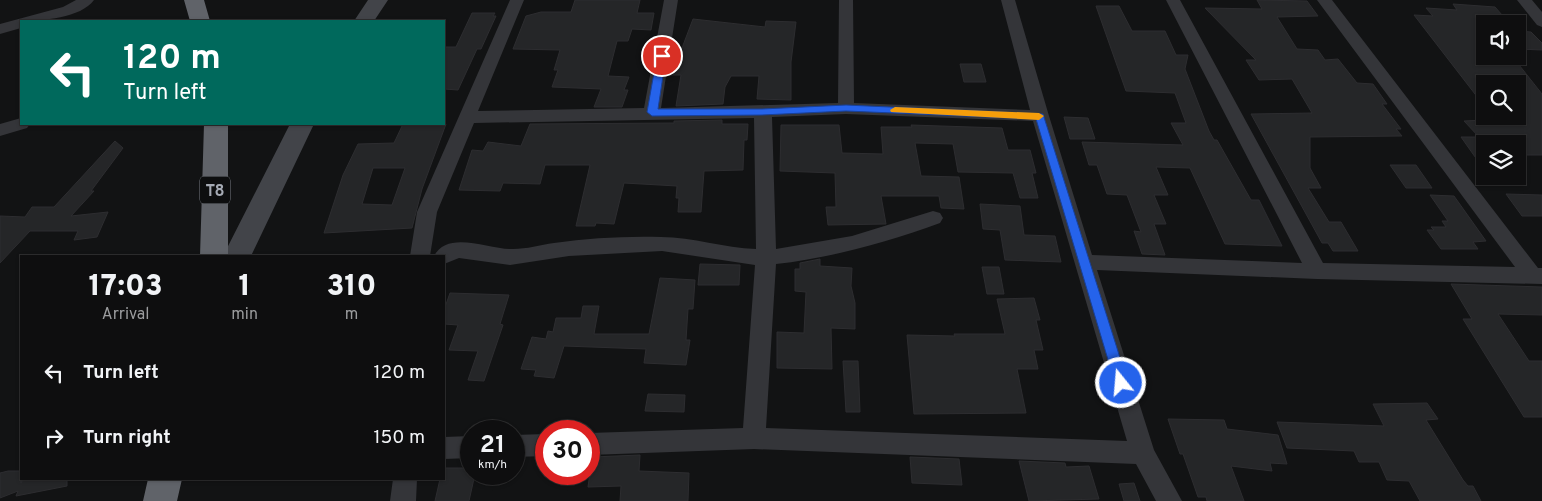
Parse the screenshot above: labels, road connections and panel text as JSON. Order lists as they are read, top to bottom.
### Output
{
  "streets": {
    "highway": ["T8"]
  },
  "page": {
    "turn": ["120 m", "Turn left"],
    "eta": [
      "17:03",
      "Arrival",
      "1",
      "min",
      "310",
      "m"
    ],
    "list": [
      {
        "name": "Turn left",
        "value": "120 m"
      },
      {
        "name": "Turn right",
        "value": "150 m"
      }
    ],
    "speed": "21 km/h",
    "limit": "30"
  }
}
